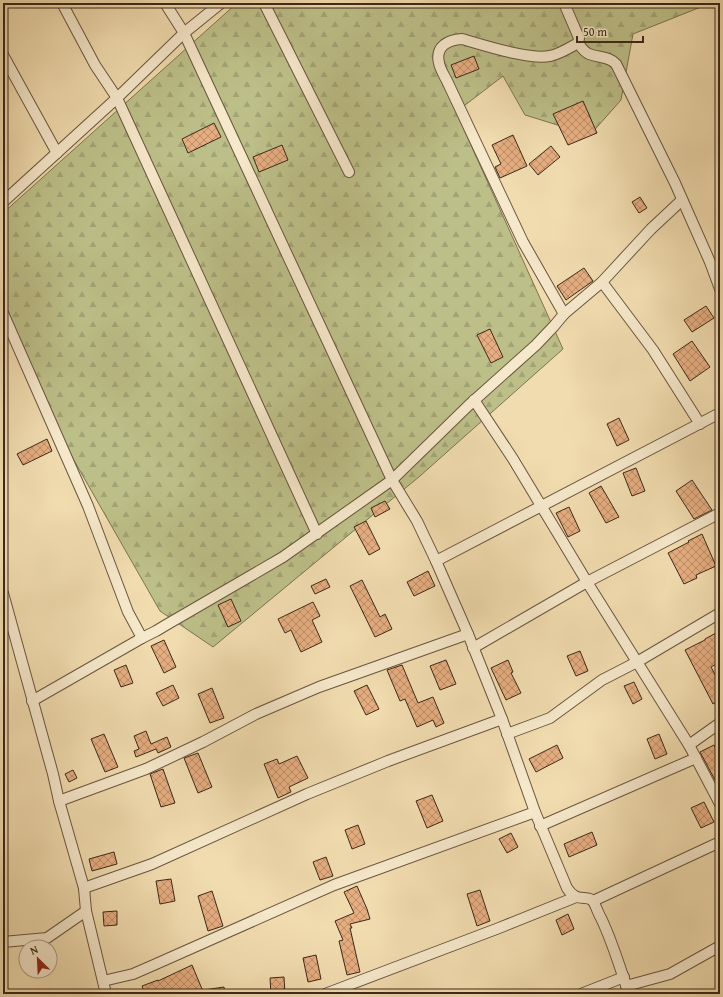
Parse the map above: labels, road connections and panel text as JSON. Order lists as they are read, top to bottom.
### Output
{
  "scale_bar": "50 m",
  "north": "top left"
}
